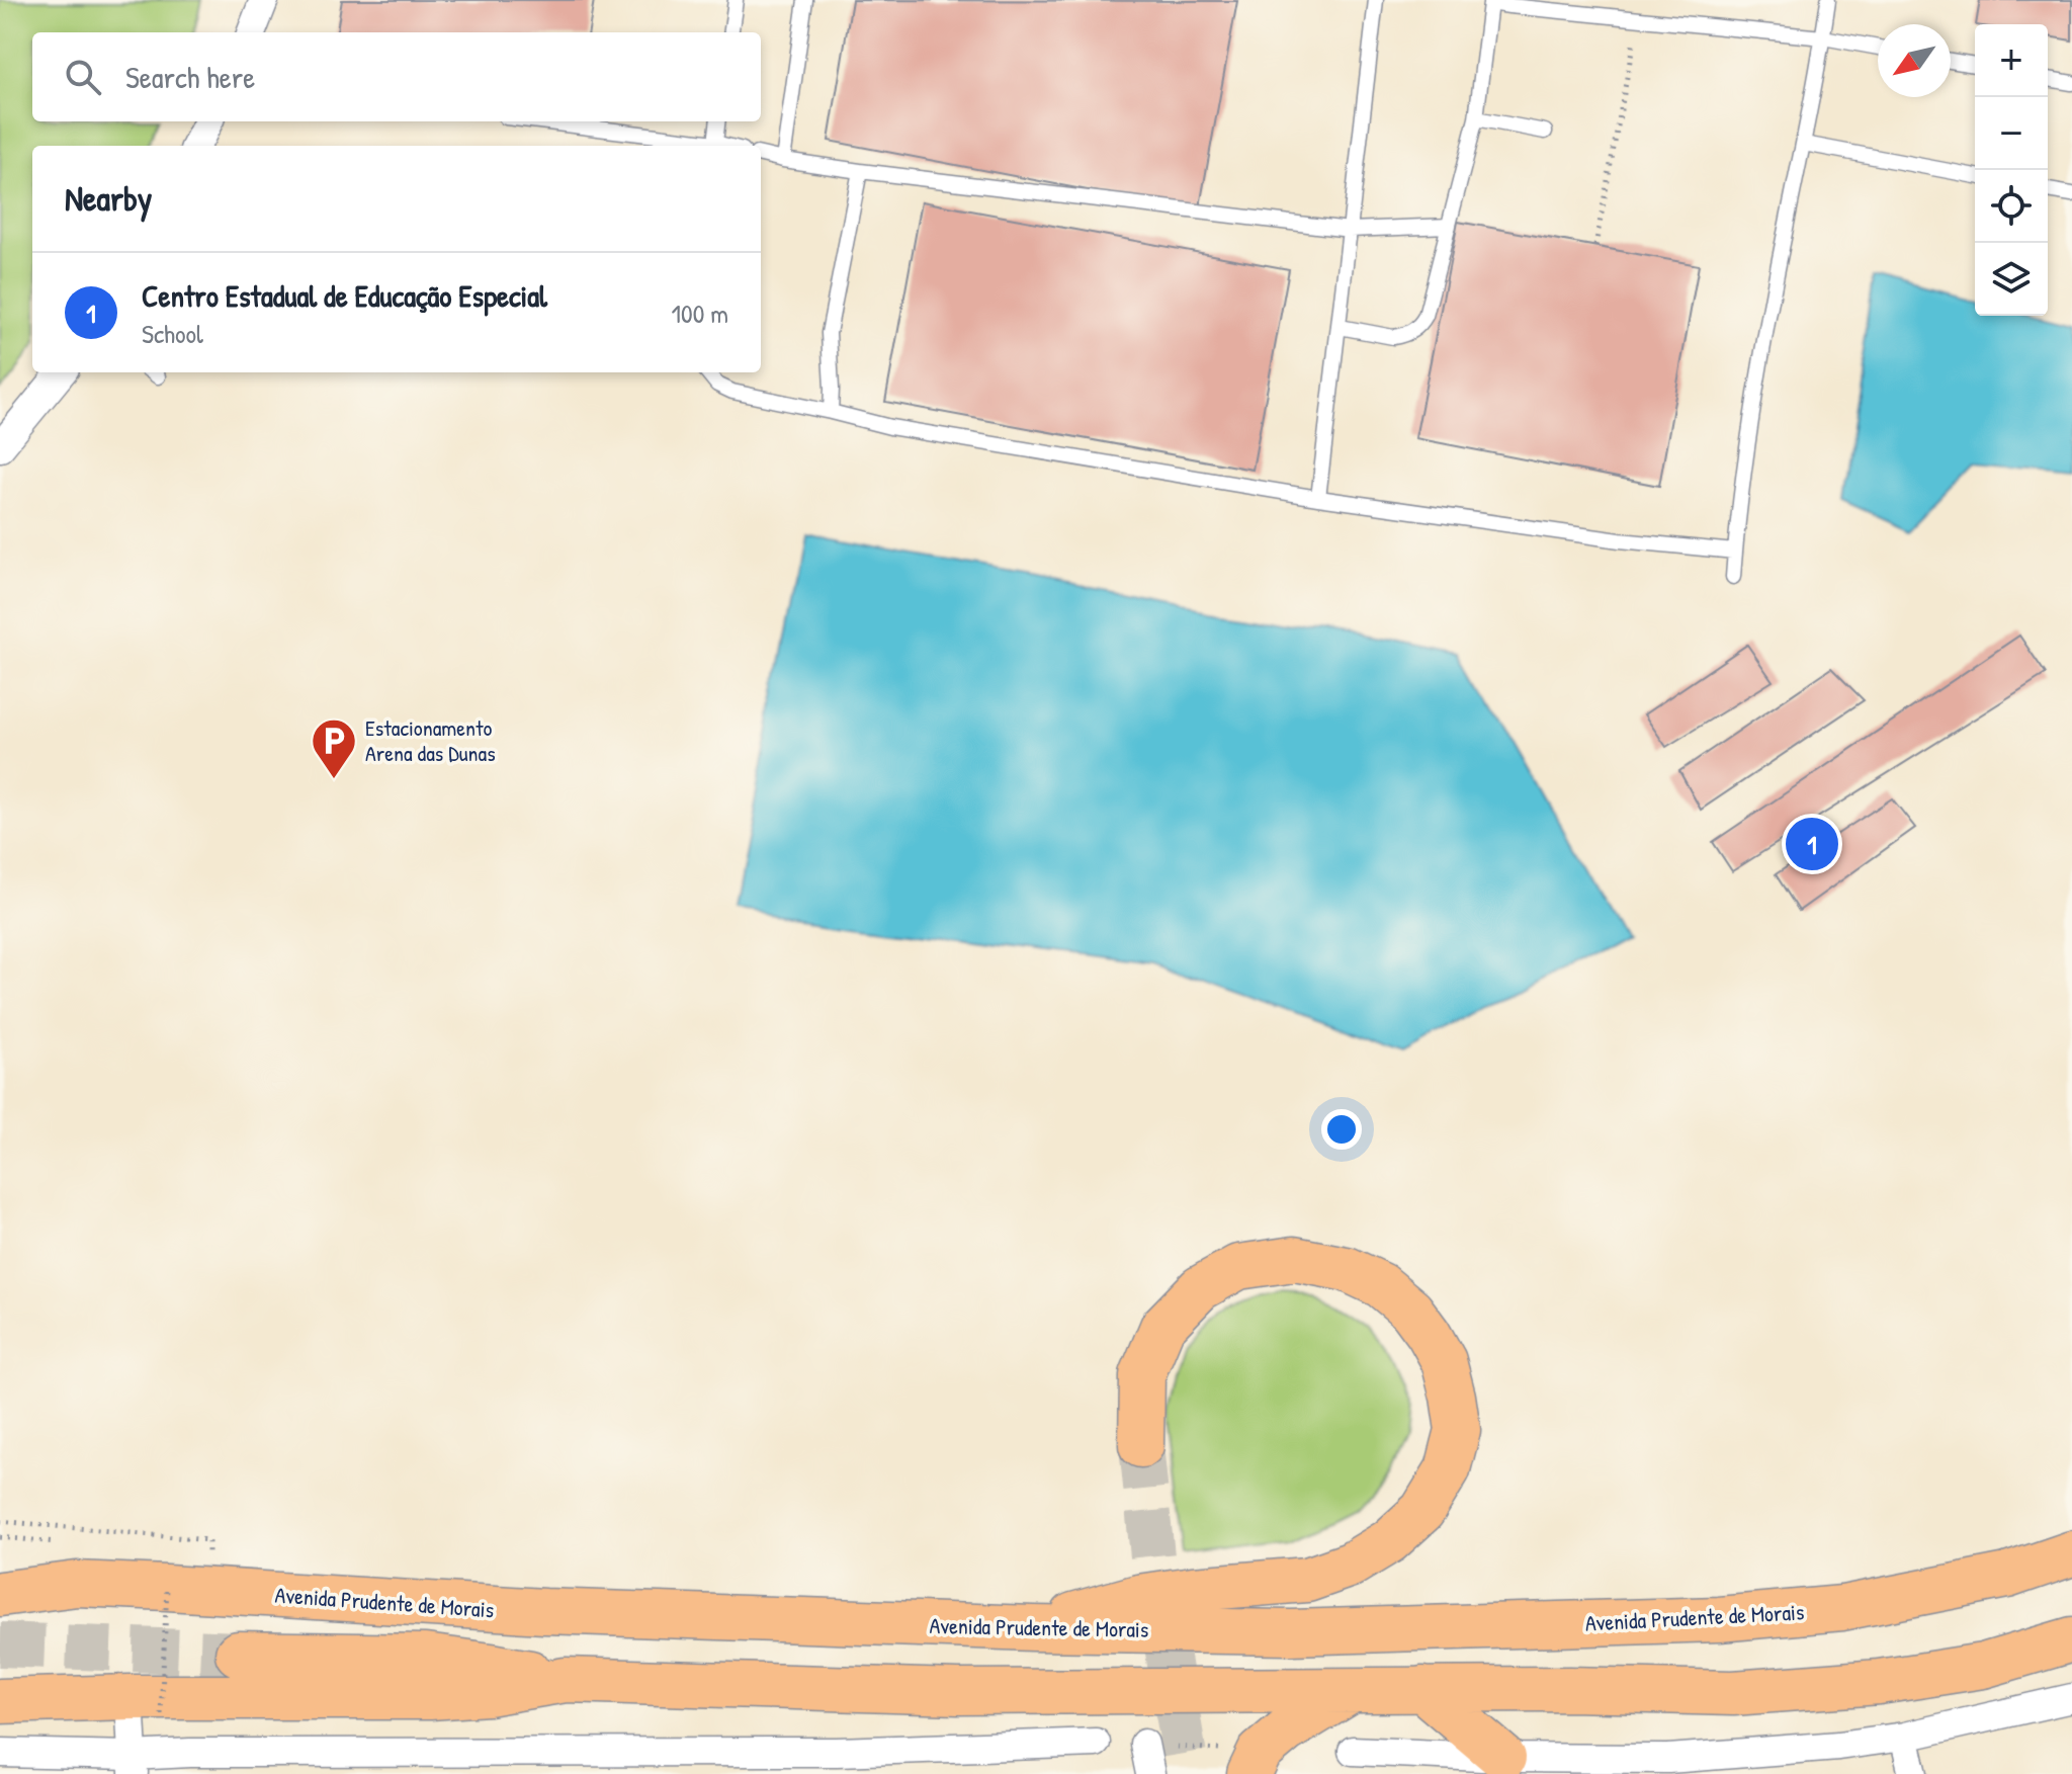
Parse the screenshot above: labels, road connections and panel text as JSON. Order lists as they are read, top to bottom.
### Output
{
  "streets": {
    "main road": ["Avenida Prudente de Morais"]
  },
  "places": {
    "parking": ["Estacionamento Arena das Dunas"]
  },
  "north": "bottom left",
  "page": {
    "map_buttons": ["+", "−"],
    "search": "Search here",
    "heading": "Nearby",
    "list": [
      {
        "mark": "1",
        "name": "Centro Estadual de Educação Especial",
        "note": "School",
        "value": "100 m"
      }
    ],
    "pins": "1"
  }
}
